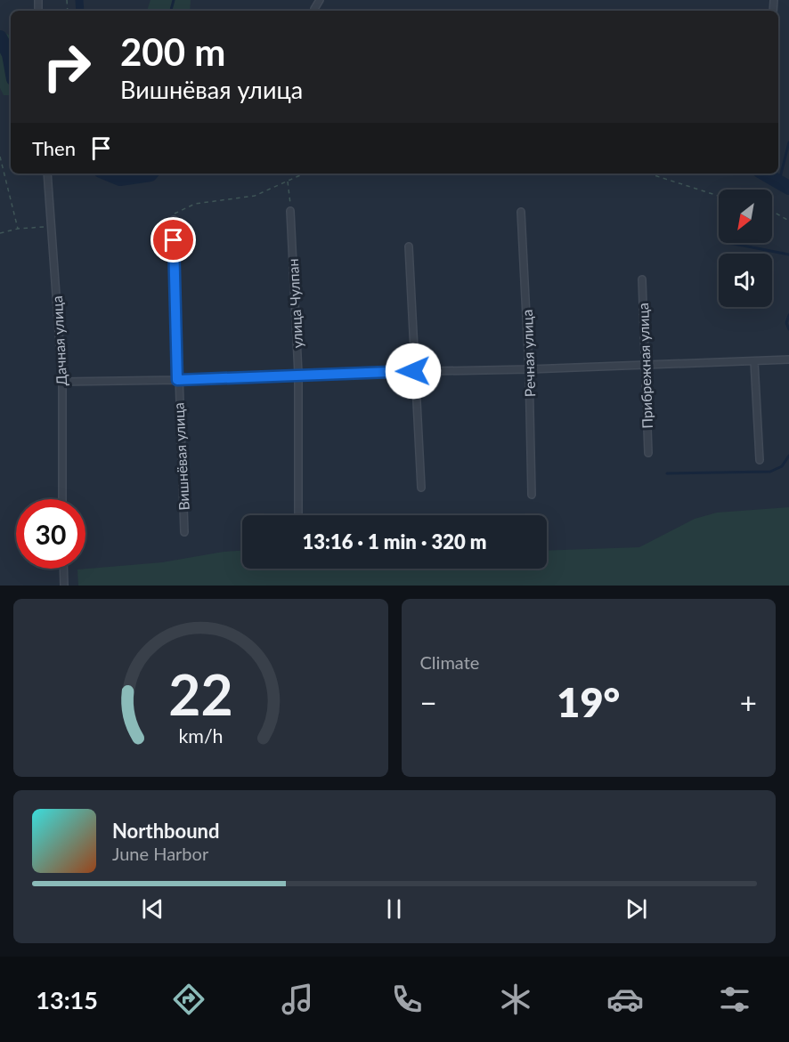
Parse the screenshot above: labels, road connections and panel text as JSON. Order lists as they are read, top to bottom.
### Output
{
  "streets": {
    "street": [
      "улица Чулпан",
      "Дачная улица",
      "Речная улица",
      "Прибрежная улица",
      "Вишнёвая улица"
    ]
  },
  "north": "bottom left",
  "page": {
    "turn": ["200 m", "Вишнёвая улица"],
    "then": "Then",
    "limit": "30",
    "trip": "13:16 · 1 min · 320 m",
    "tile": "Climate",
    "heat": ["−", "19°", "+"],
    "song": ["Northbound", "June Harbor"],
    "tabs": "13:15",
    "gauge": ["22", "km/h"]
  }
}
